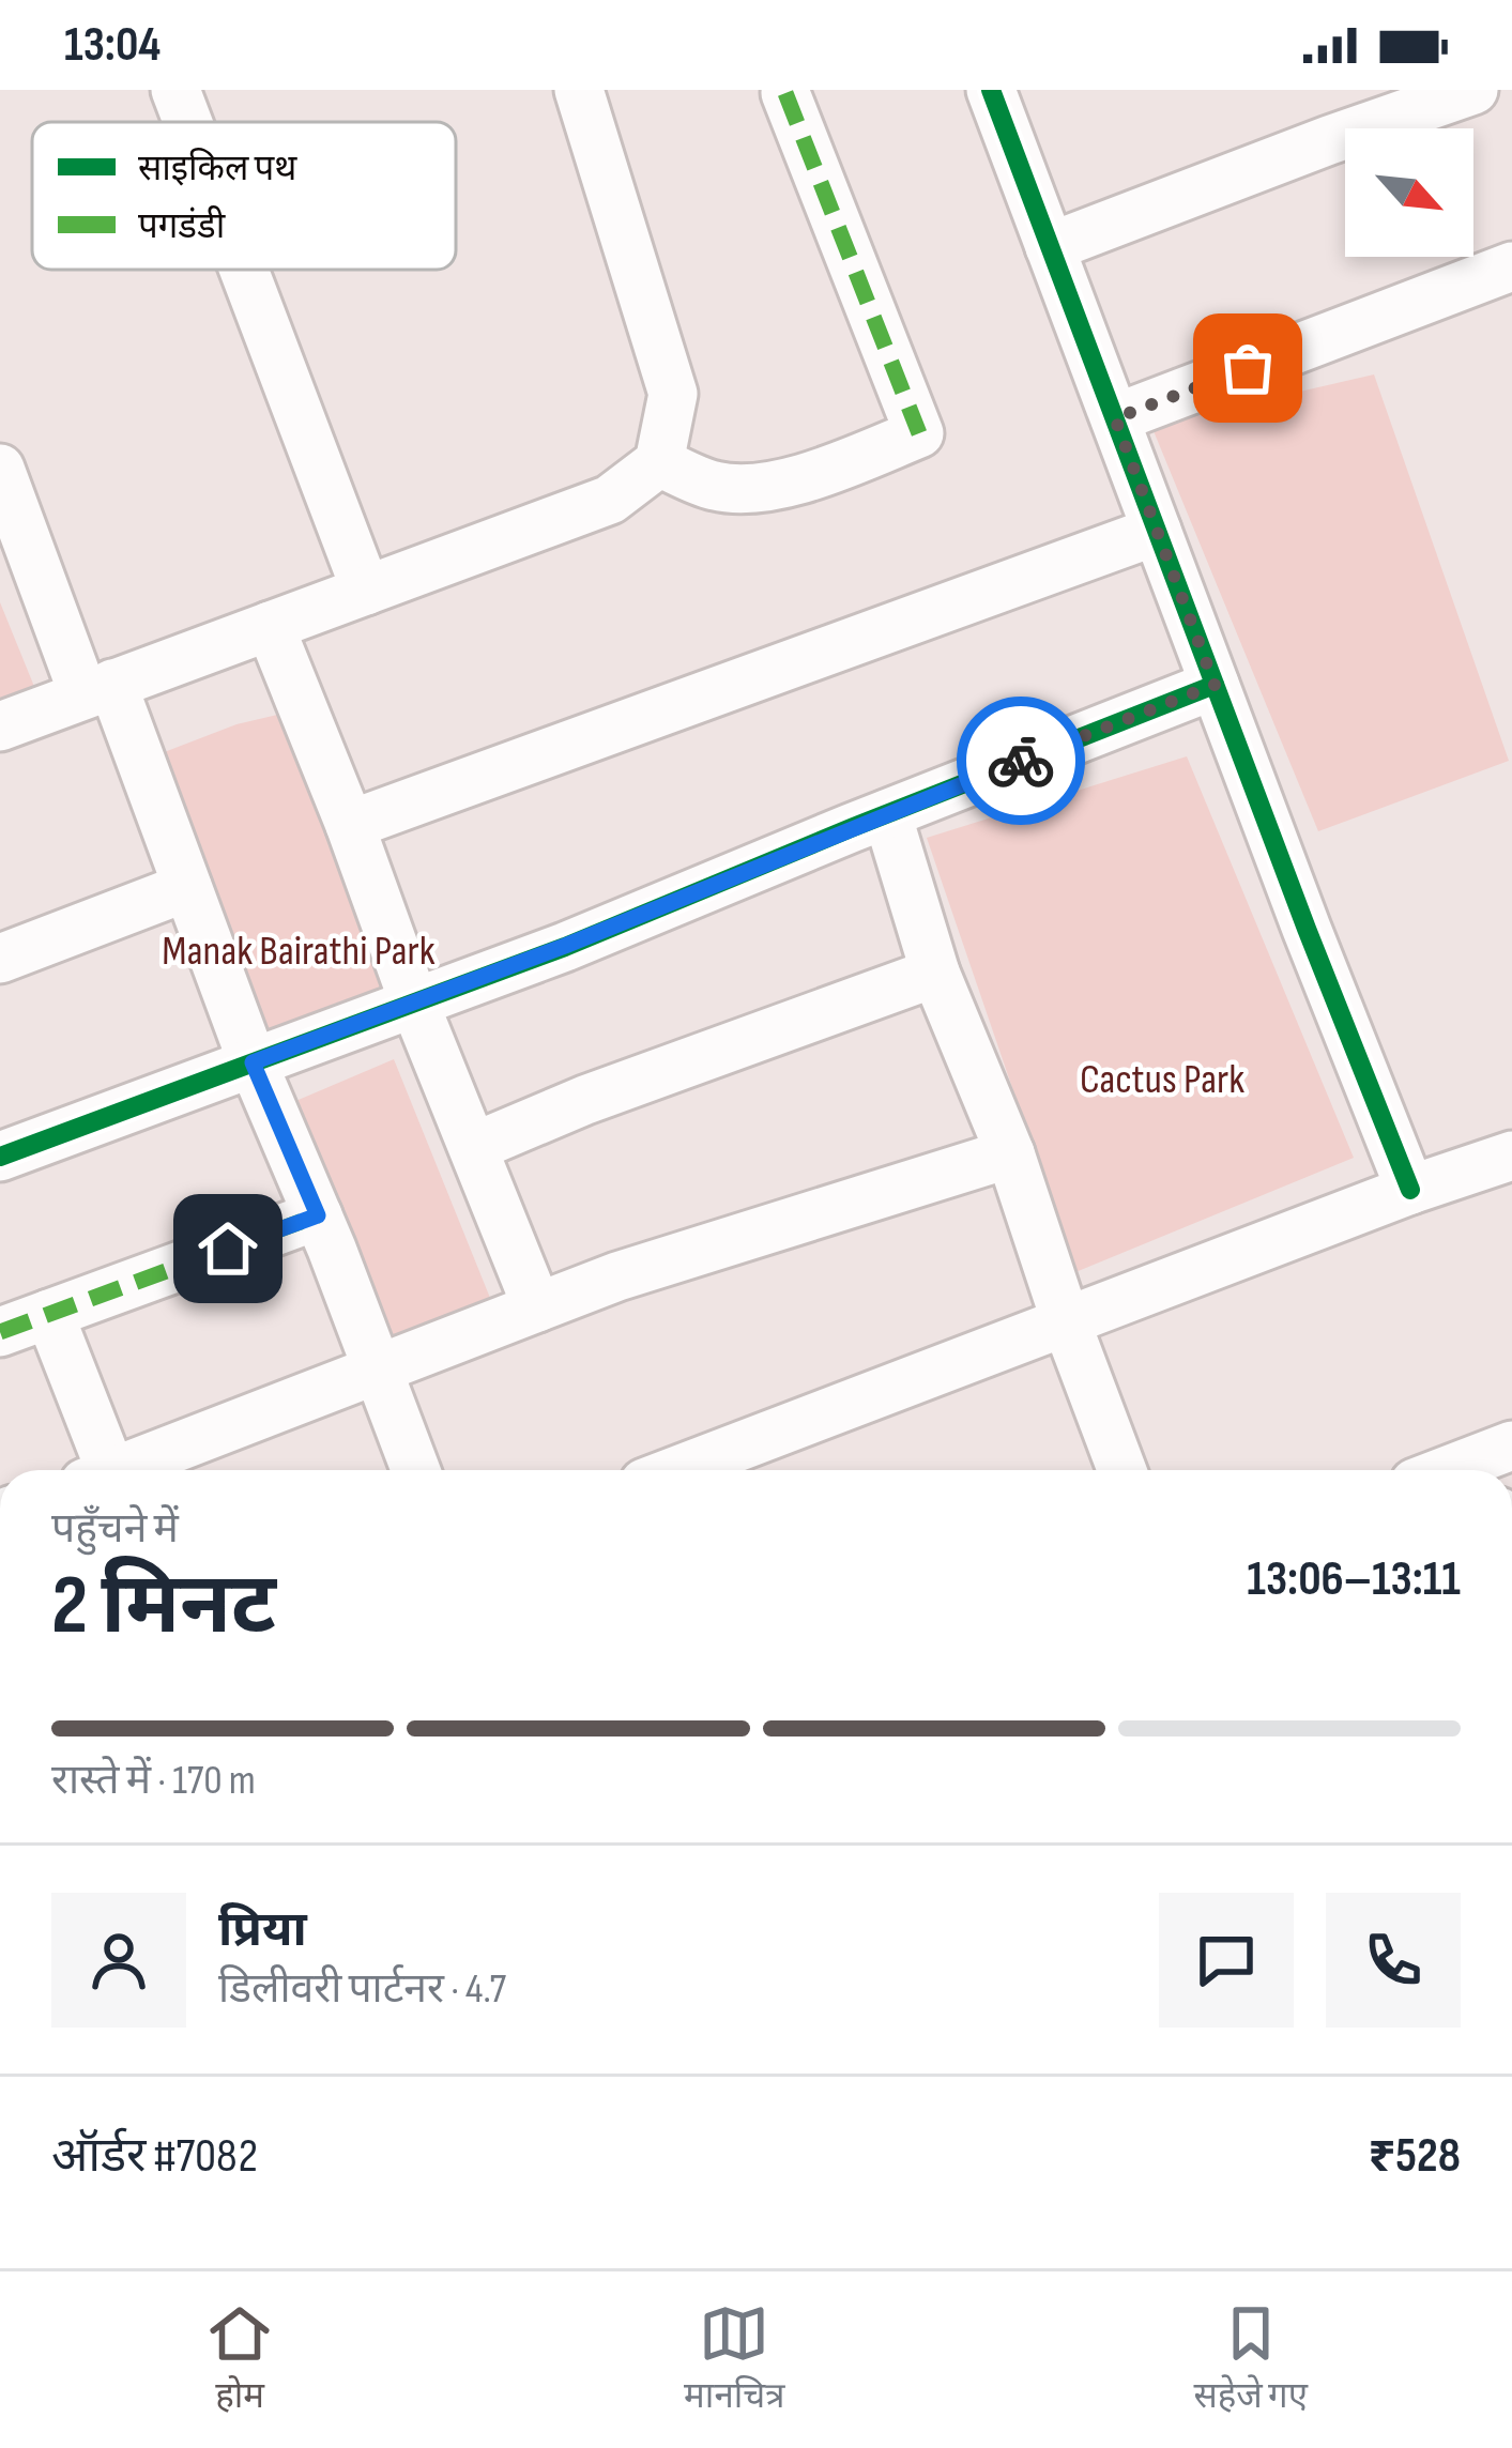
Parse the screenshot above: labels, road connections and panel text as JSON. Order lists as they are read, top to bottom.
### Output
{
  "parks": ["Manak Bairathi Park", "Cactus Park"],
  "legend": ["साइकिल पथ", "पगडंडी"],
  "north": "bottom right",
  "page": {
    "status": "13:04",
    "heading": ["2 मिनट", "पहुँचने में", "13:06–13:11"],
    "panel": [
      "प्रिया",
      "डिलीवरी पार्टनर · 4.7",
      "ऑर्डर #7082",
      "₹528"
    ],
    "bar": "रास्ते में · 170 m",
    "tabs": ["होम", "मानचित्र", "सहेजे गए"]
  }
}
